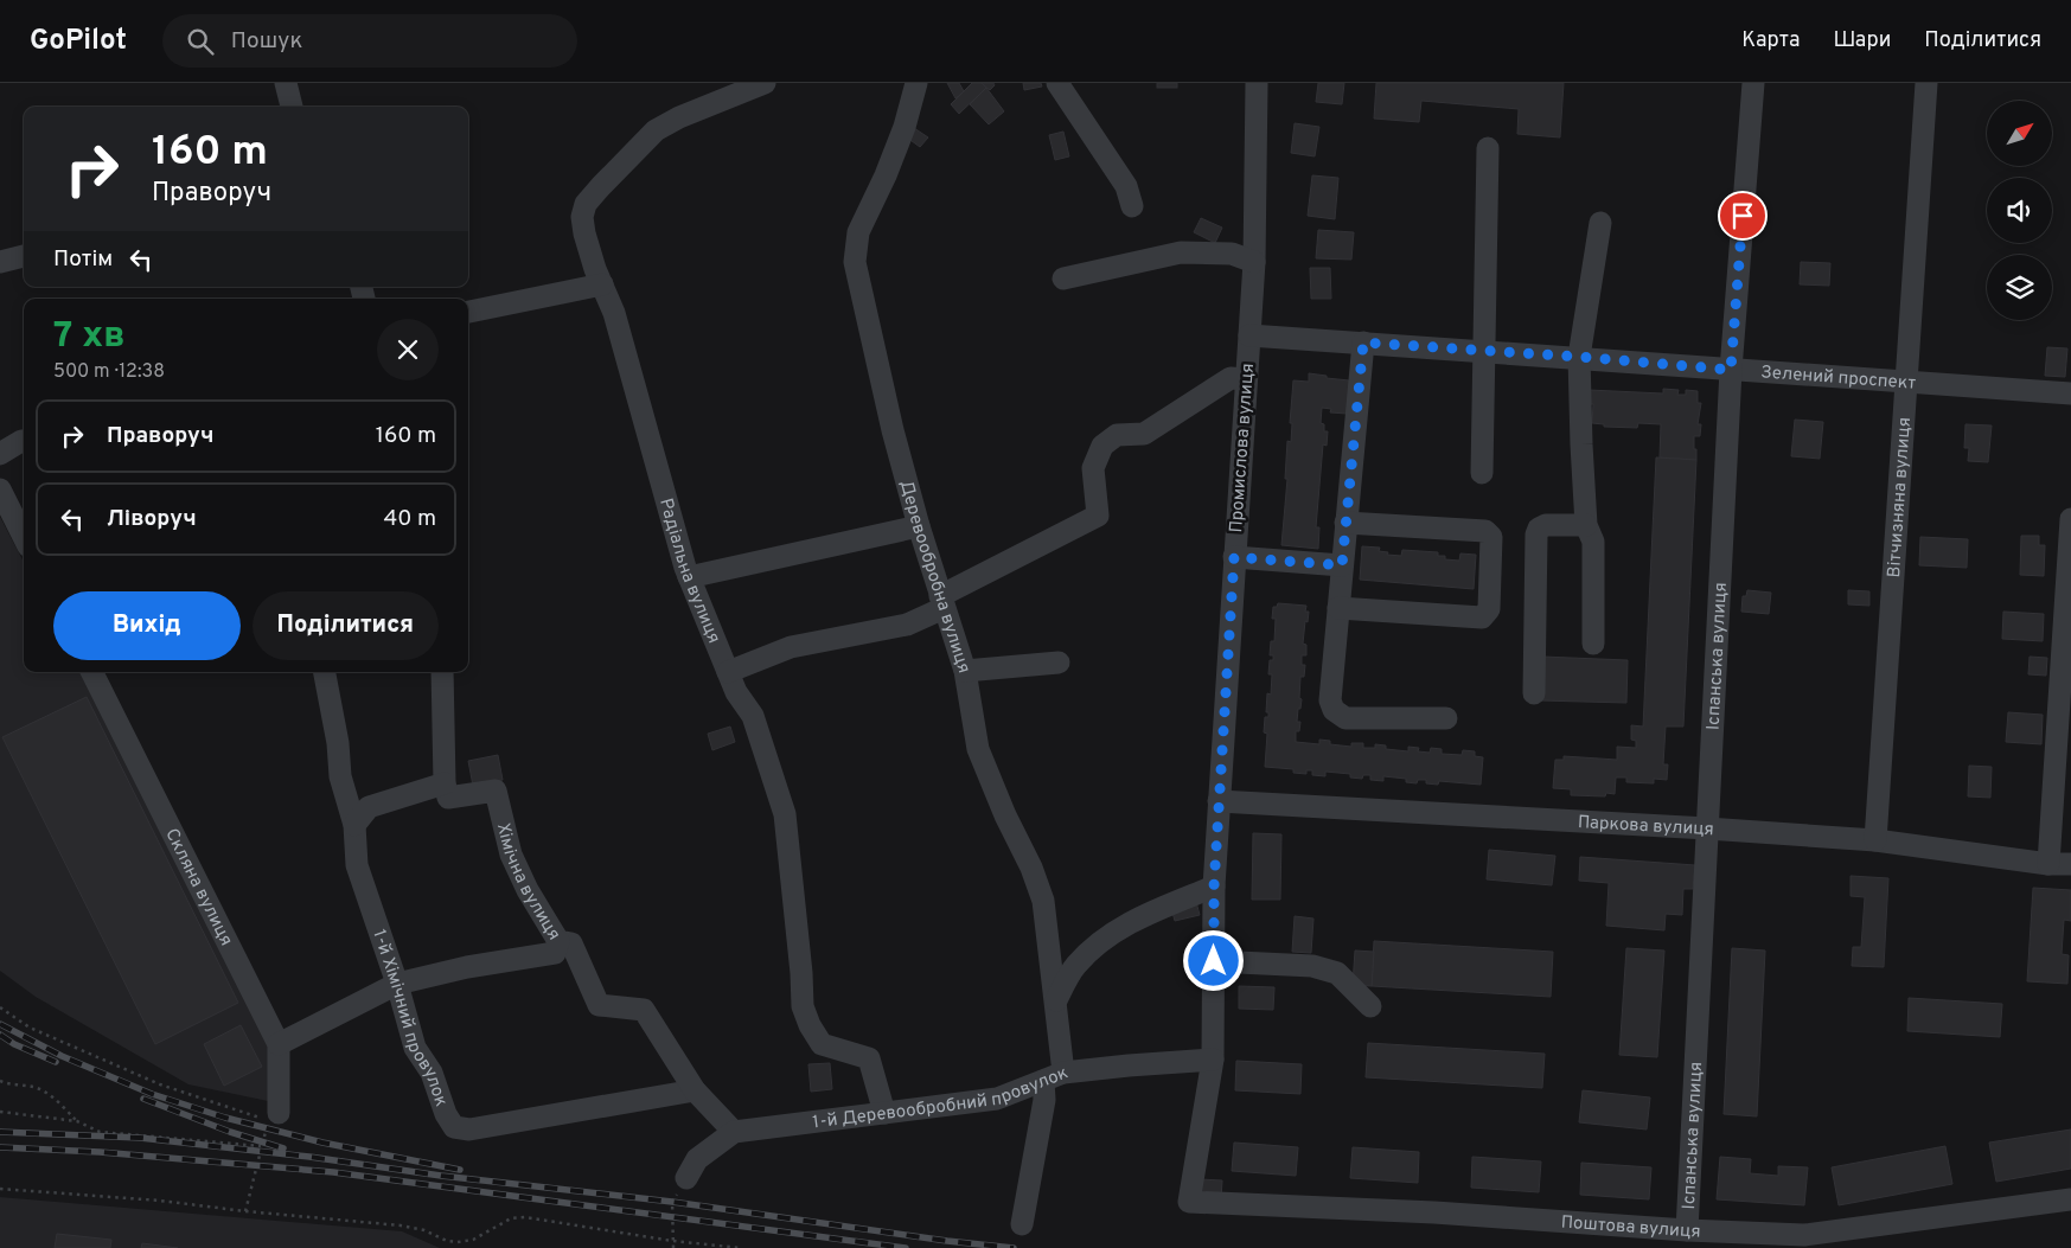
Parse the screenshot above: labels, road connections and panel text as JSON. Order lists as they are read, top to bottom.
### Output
{
  "streets": {
    "street": [
      "Зелений проспект",
      "Промислова вулиця",
      "Вітчизняна вулиця",
      "Радіальна вулиця",
      "Деревообробна вулиця",
      "Іспанська вулиця",
      "Паркова вулиця",
      "Хімічна вулиця",
      "Скляна вулиця",
      "1-й Хімічний провулок",
      "1-й Деревообробний провулок",
      "Поштова вулиця"
    ]
  },
  "crossings": [
    ["Зелений проспект", "Промислова вулиця"],
    ["Зелений проспект", "Вітчизняна вулиця"],
    ["Зелений проспект", "Іспанська вулиця"],
    ["Промислова вулиця", "Паркова вулиця"],
    ["Промислова вулиця", "1-й Деревообробний провулок"],
    ["Промислова вулиця", "Поштова вулиця"],
    ["Вітчизняна вулиця", "Паркова вулиця"],
    ["Радіальна вулиця", "1-й Деревообробний провулок"],
    ["Деревообробна вулиця", "1-й Деревообробний провулок"],
    ["Іспанська вулиця", "Паркова вулиця"],
    ["Іспанська вулиця", "Поштова вулиця"],
    ["Хімічна вулиця", "1-й Хімічний провулок"],
    ["Хімічна вулиця", "1-й Деревообробний провулок"]
  ],
  "north": "top right",
  "page": {
    "header": "GoPilot",
    "search": "Пошук",
    "nav": ["Карта", "Шари", "Поділитися"],
    "turn": ["160 m", "Праворуч"],
    "then": "Потім",
    "heading": ["7 хв", "500 m · 12:38"],
    "list": [
      {
        "name": "Праворуч",
        "value": "160 m"
      },
      {
        "name": "Ліворуч",
        "value": "40 m"
      }
    ],
    "buttons": ["Вихід", "Поділитися"]
  }
}
